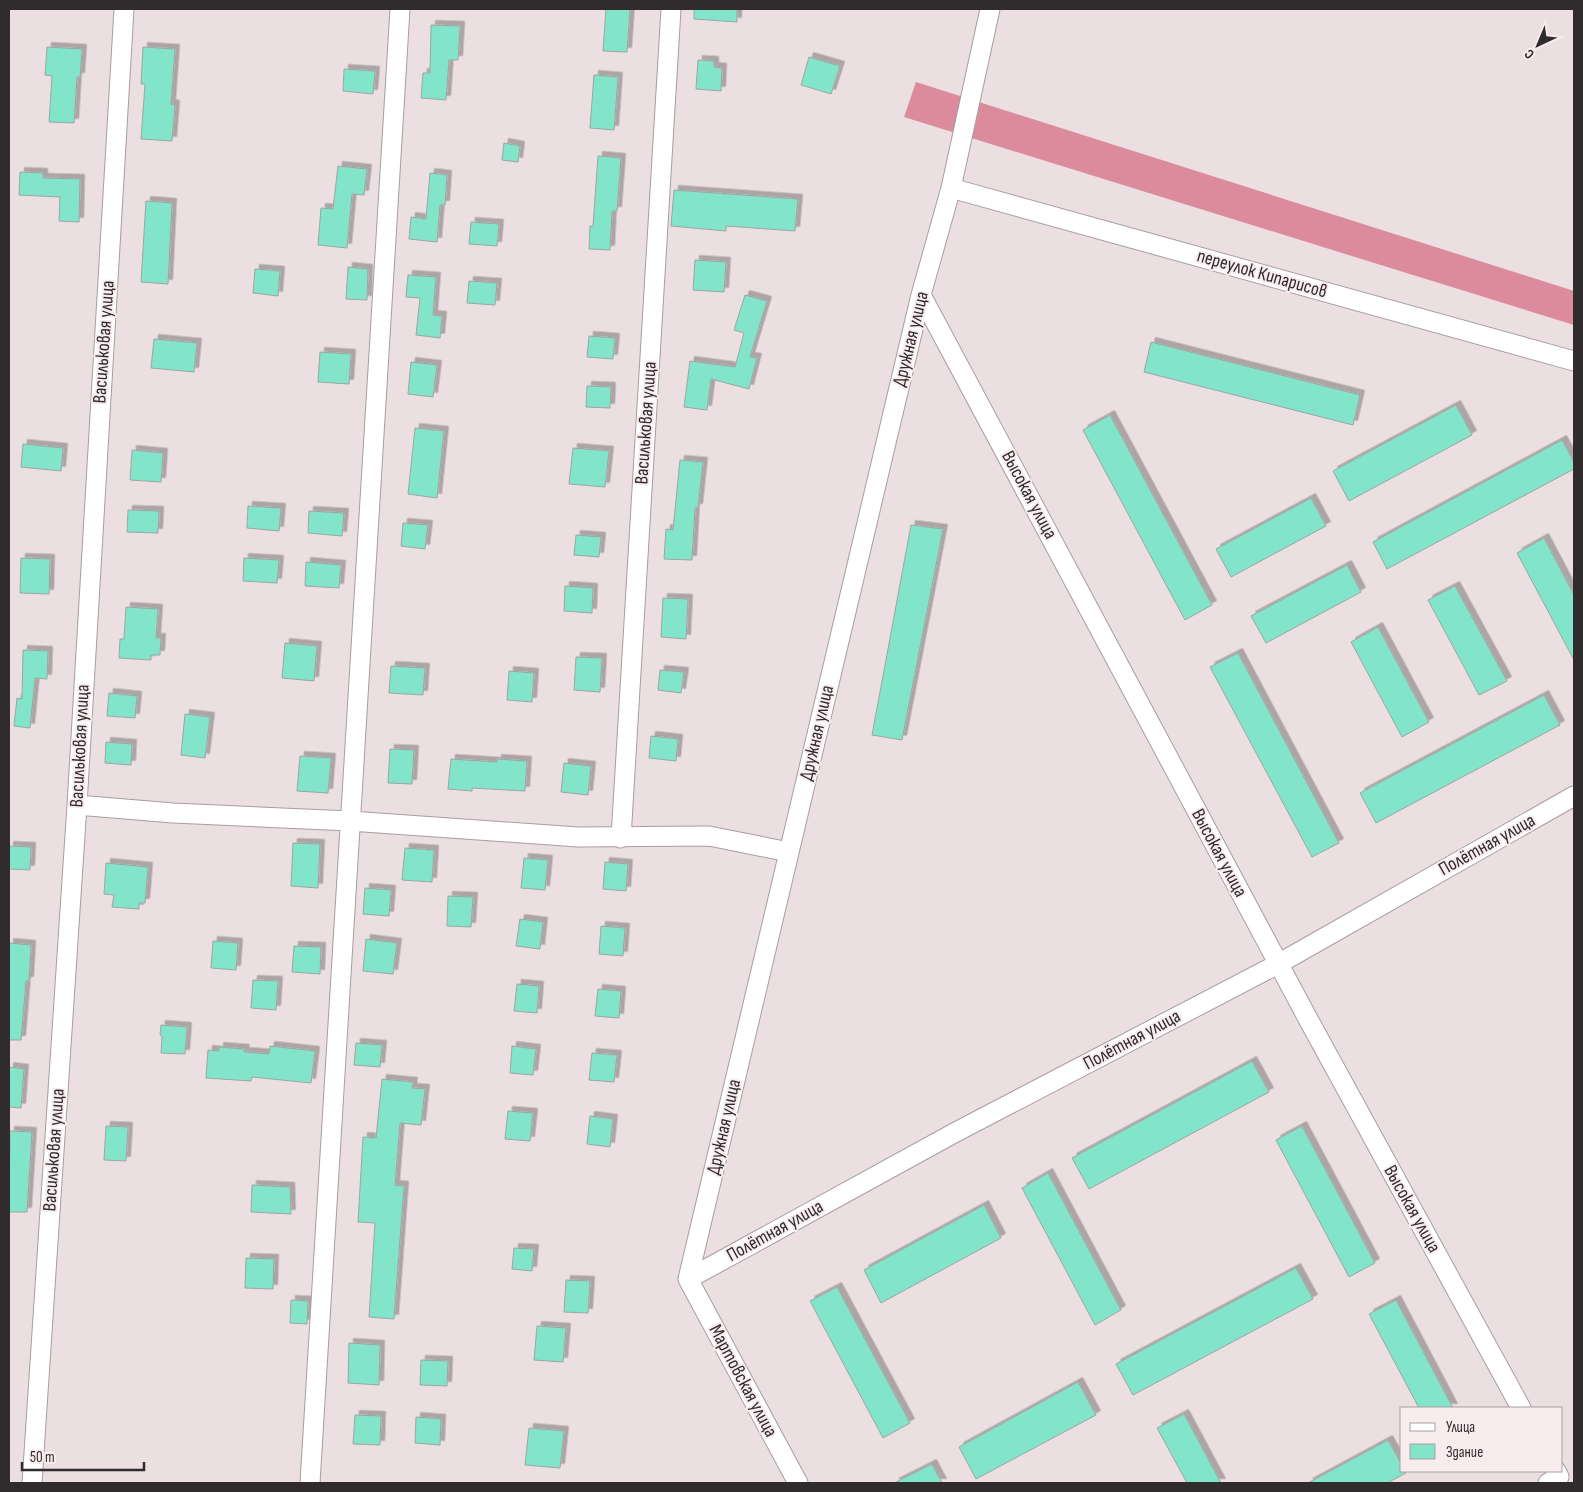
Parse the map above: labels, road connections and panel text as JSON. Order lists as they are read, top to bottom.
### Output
{
  "streets": {
    "street": [
      "переулок Кипарисов",
      "Дружная улица",
      "Васильковая улица",
      "Высокая улица",
      "Полётная улица",
      "Мартовская улица"
    ]
  },
  "crossings": [
    ["переулок Кипарисов", "Дружная улица"],
    ["Дружная улица", "Высокая улица"],
    ["Дружная улица", "Полётная улица"],
    ["Дружная улица", "Мартовская улица"],
    ["Высокая улица", "Полётная улица"],
    ["Полётная улица", "Мартовская улица"]
  ],
  "legend": ["Улица", "Здание"],
  "scale_bar": "50 m",
  "north": "bottom left"
}
